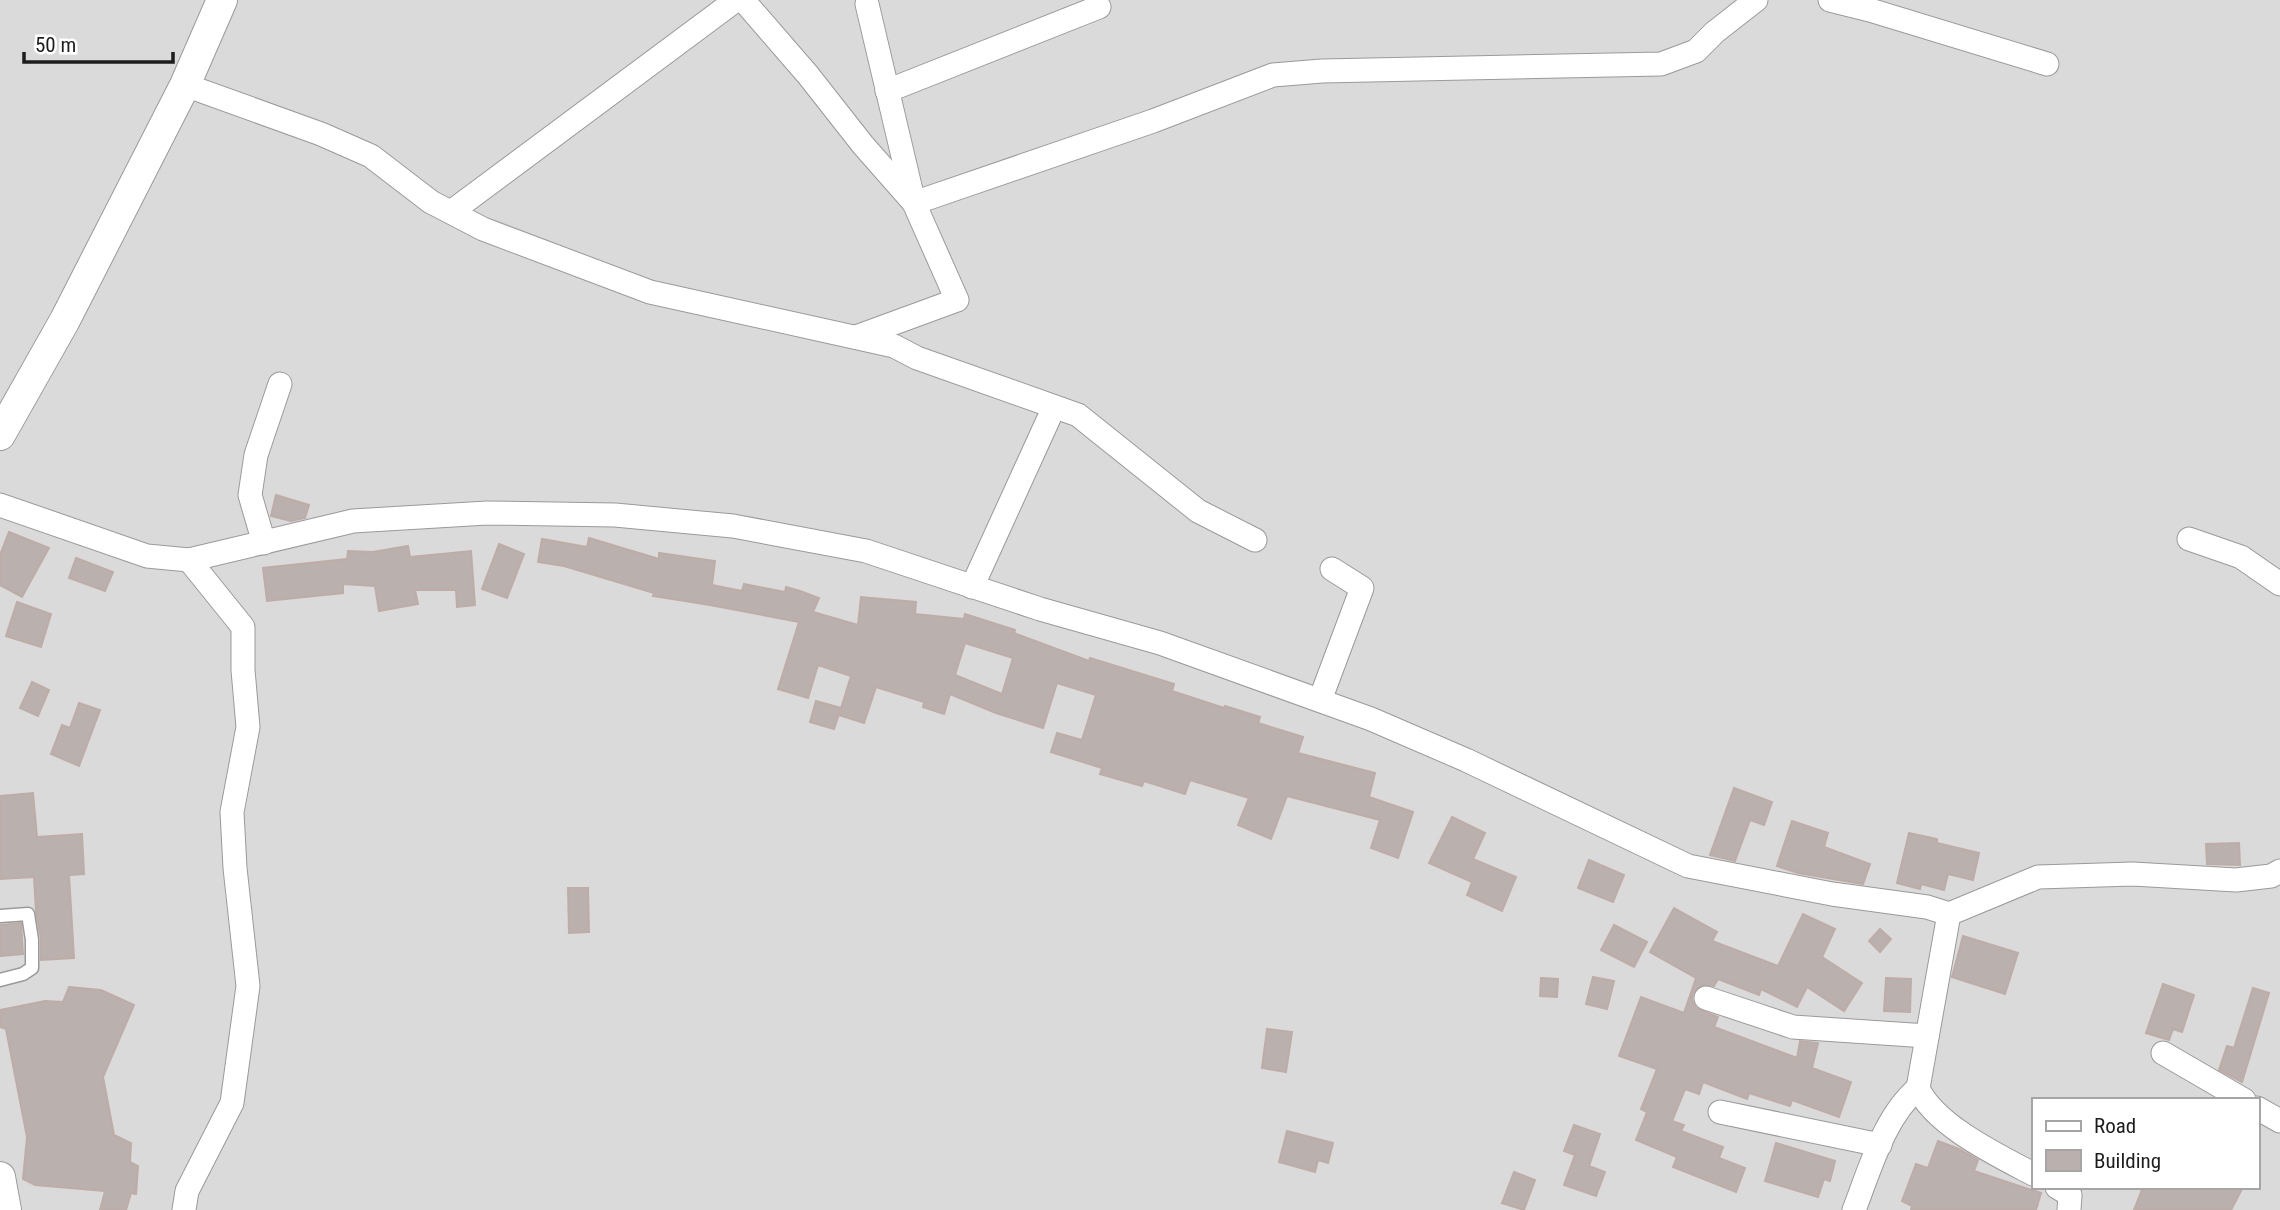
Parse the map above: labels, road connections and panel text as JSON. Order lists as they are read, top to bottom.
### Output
{
  "legend": ["Road", "Building"],
  "scale_bar": "50 m"
}
